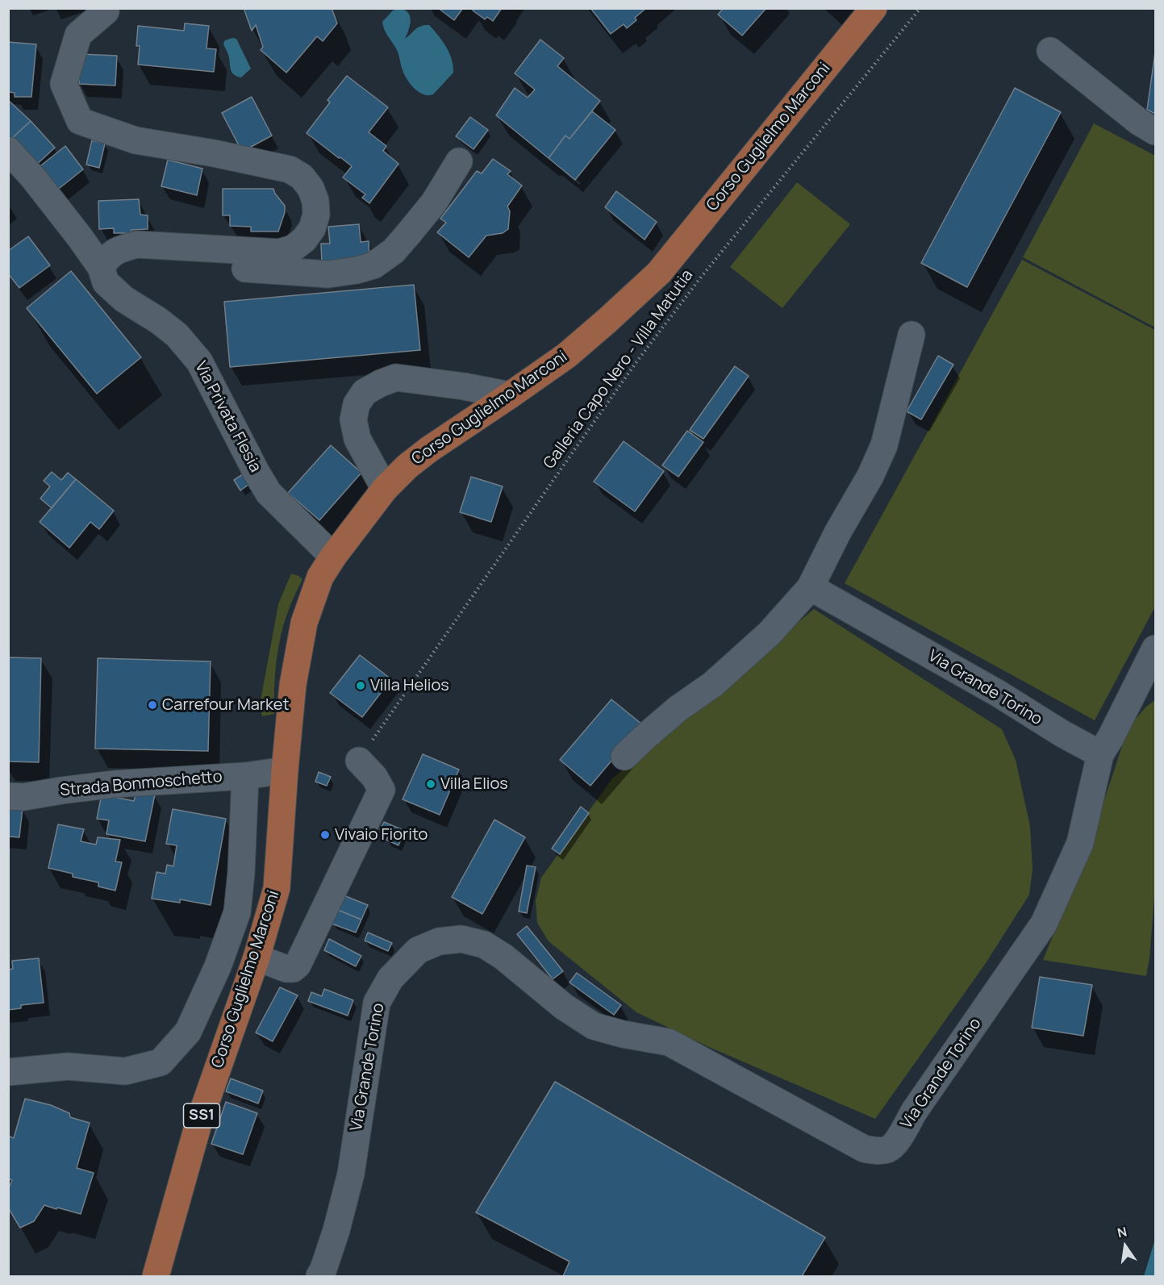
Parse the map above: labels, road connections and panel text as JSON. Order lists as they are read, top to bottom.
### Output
{
  "streets": {
    "main road": ["Corso Guglielmo Marconi", "SS1"],
    "street": ["Via Privata Flesia", "Via Grande Torino", "Strada Bonmoschetto"],
    "path": ["Galleria Capo Nero - Villa Matutia"]
  },
  "crossings": [
    ["Corso Guglielmo Marconi", "Via Privata Flesia"],
    ["Corso Guglielmo Marconi", "Strada Bonmoschetto"]
  ],
  "places": [
    "Villa Helios",
    "Carrefour Market",
    "Villa Elios",
    "Vivaio Fiorito"
  ],
  "north": "top"
}
